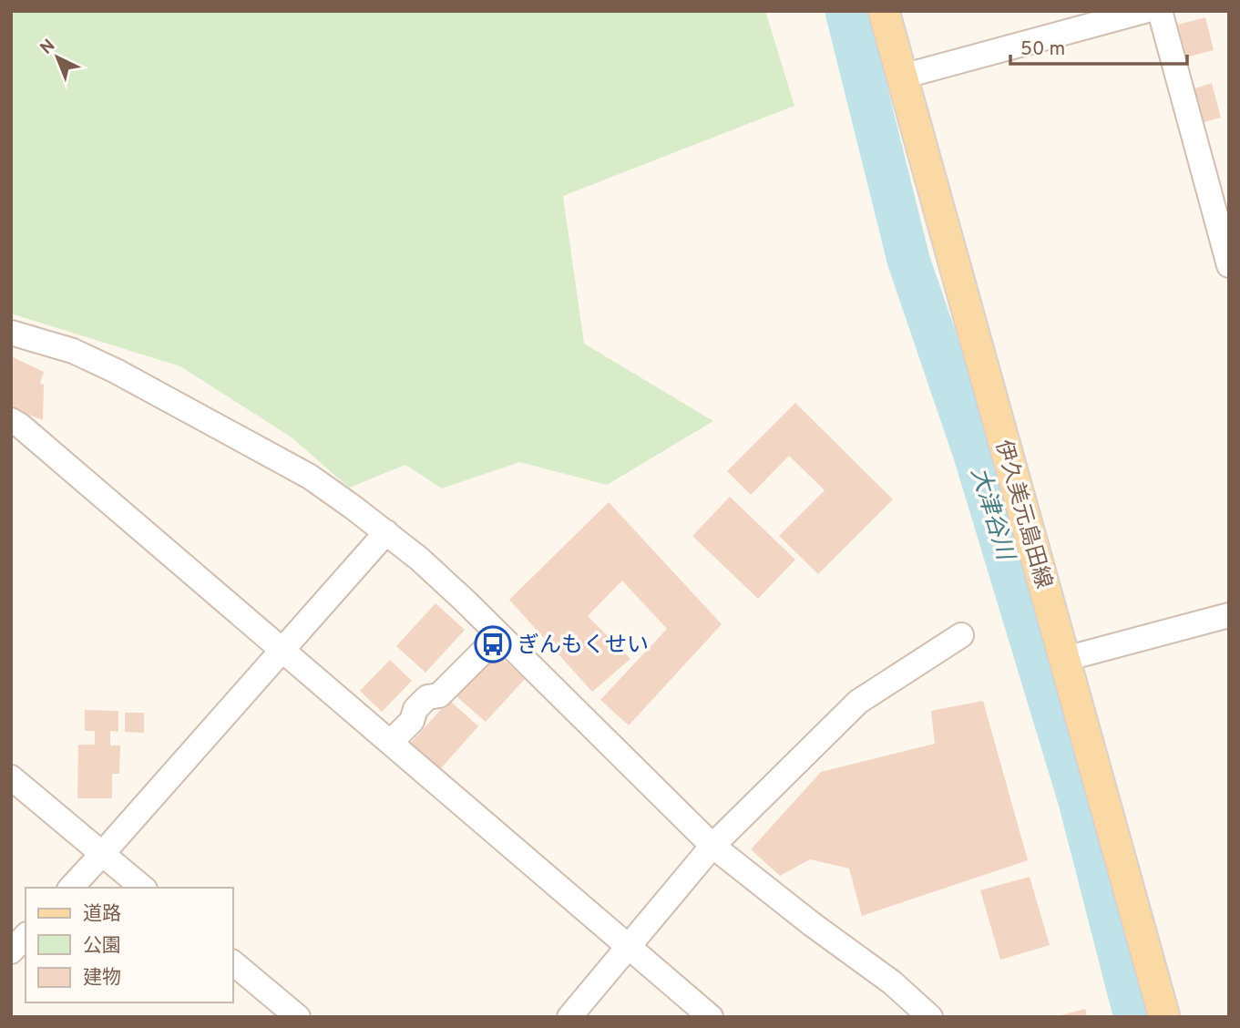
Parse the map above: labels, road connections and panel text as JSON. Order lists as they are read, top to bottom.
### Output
{
  "streets": {
    "main road": ["伊久美元島田線"]
  },
  "water": ["大津谷川"],
  "places": {
    "bus stop": ["ぎんもくせい"]
  },
  "legend": ["道路", "公園", "建物"],
  "scale_bar": "50 m",
  "north": "top left"
}
